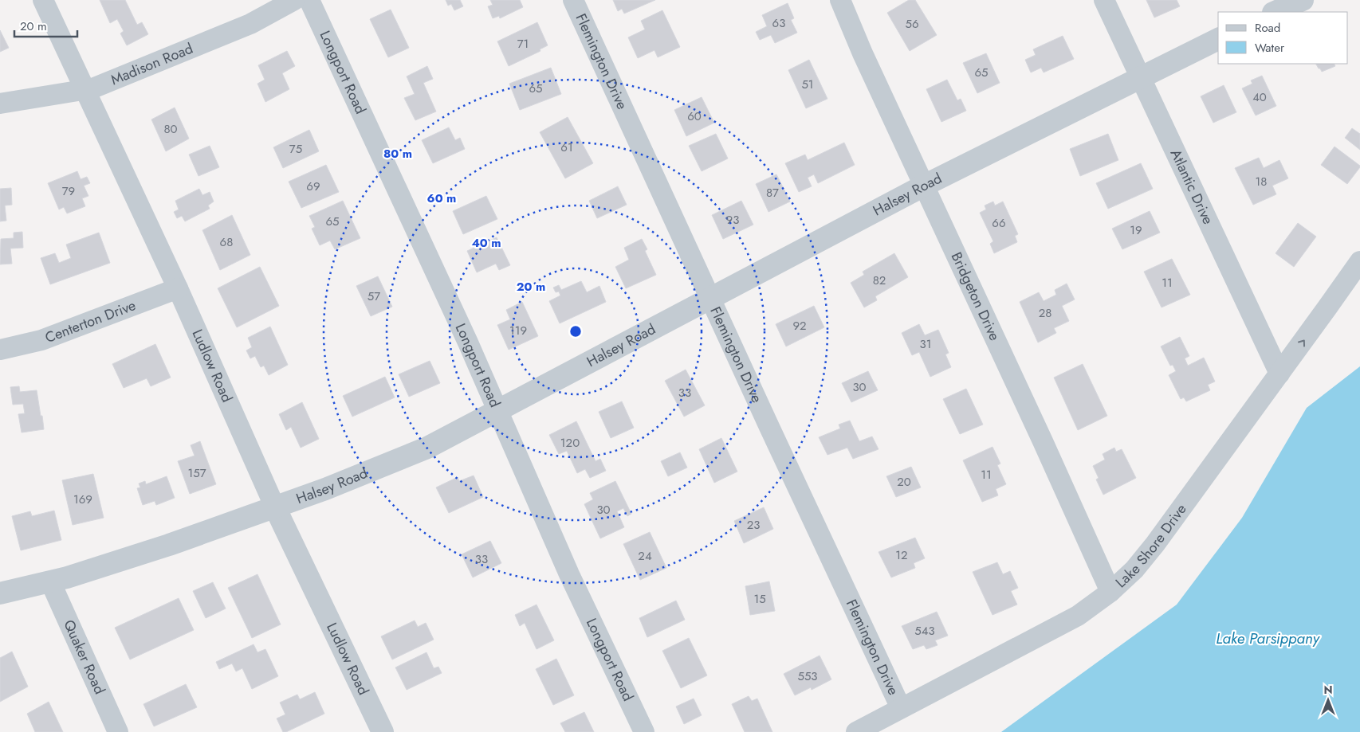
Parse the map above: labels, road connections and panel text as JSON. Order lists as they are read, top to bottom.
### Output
{
  "streets": {
    "street": [
      "Flemington Drive",
      "Madison Road",
      "Longport Road",
      "Atlantic Drive",
      "Halsey Road",
      "Bridgeton Drive",
      "Centerton Drive",
      "Ludlow Road",
      "Lake Shore Drive",
      "Quaker Road"
    ]
  },
  "crossings": [
    ["Flemington Drive", "Halsey Road"],
    ["Flemington Drive", "Lake Shore Drive"],
    ["Madison Road", "Ludlow Road"],
    ["Longport Road", "Halsey Road"],
    ["Atlantic Drive", "Halsey Road"],
    ["Atlantic Drive", "Lake Shore Drive"],
    ["Halsey Road", "Bridgeton Drive"],
    ["Halsey Road", "Ludlow Road"],
    ["Halsey Road", "Quaker Road"],
    ["Bridgeton Drive", "Lake Shore Drive"],
    ["Centerton Drive", "Ludlow Road"]
  ],
  "water": ["Lake Parsippany"],
  "house_numbers": [
    "63",
    "56",
    "71",
    "65",
    "51",
    "65",
    "40",
    "60",
    "80",
    "61",
    "75",
    "18",
    "69",
    "79",
    "87",
    "93",
    "65",
    "66",
    "19",
    "68",
    "82",
    "11",
    "57",
    "28",
    "92",
    "119",
    "31",
    "30",
    "33",
    "120",
    "157",
    "11",
    "20",
    "169",
    "30",
    "23",
    "12",
    "24",
    "33",
    "15",
    "543",
    "553"
  ],
  "legend": ["Road", "Water"],
  "scale_bar": "20 m",
  "north": "top",
  "rings": [
    "80 m",
    "60 m",
    "40 m",
    "20 m"
  ]
}
